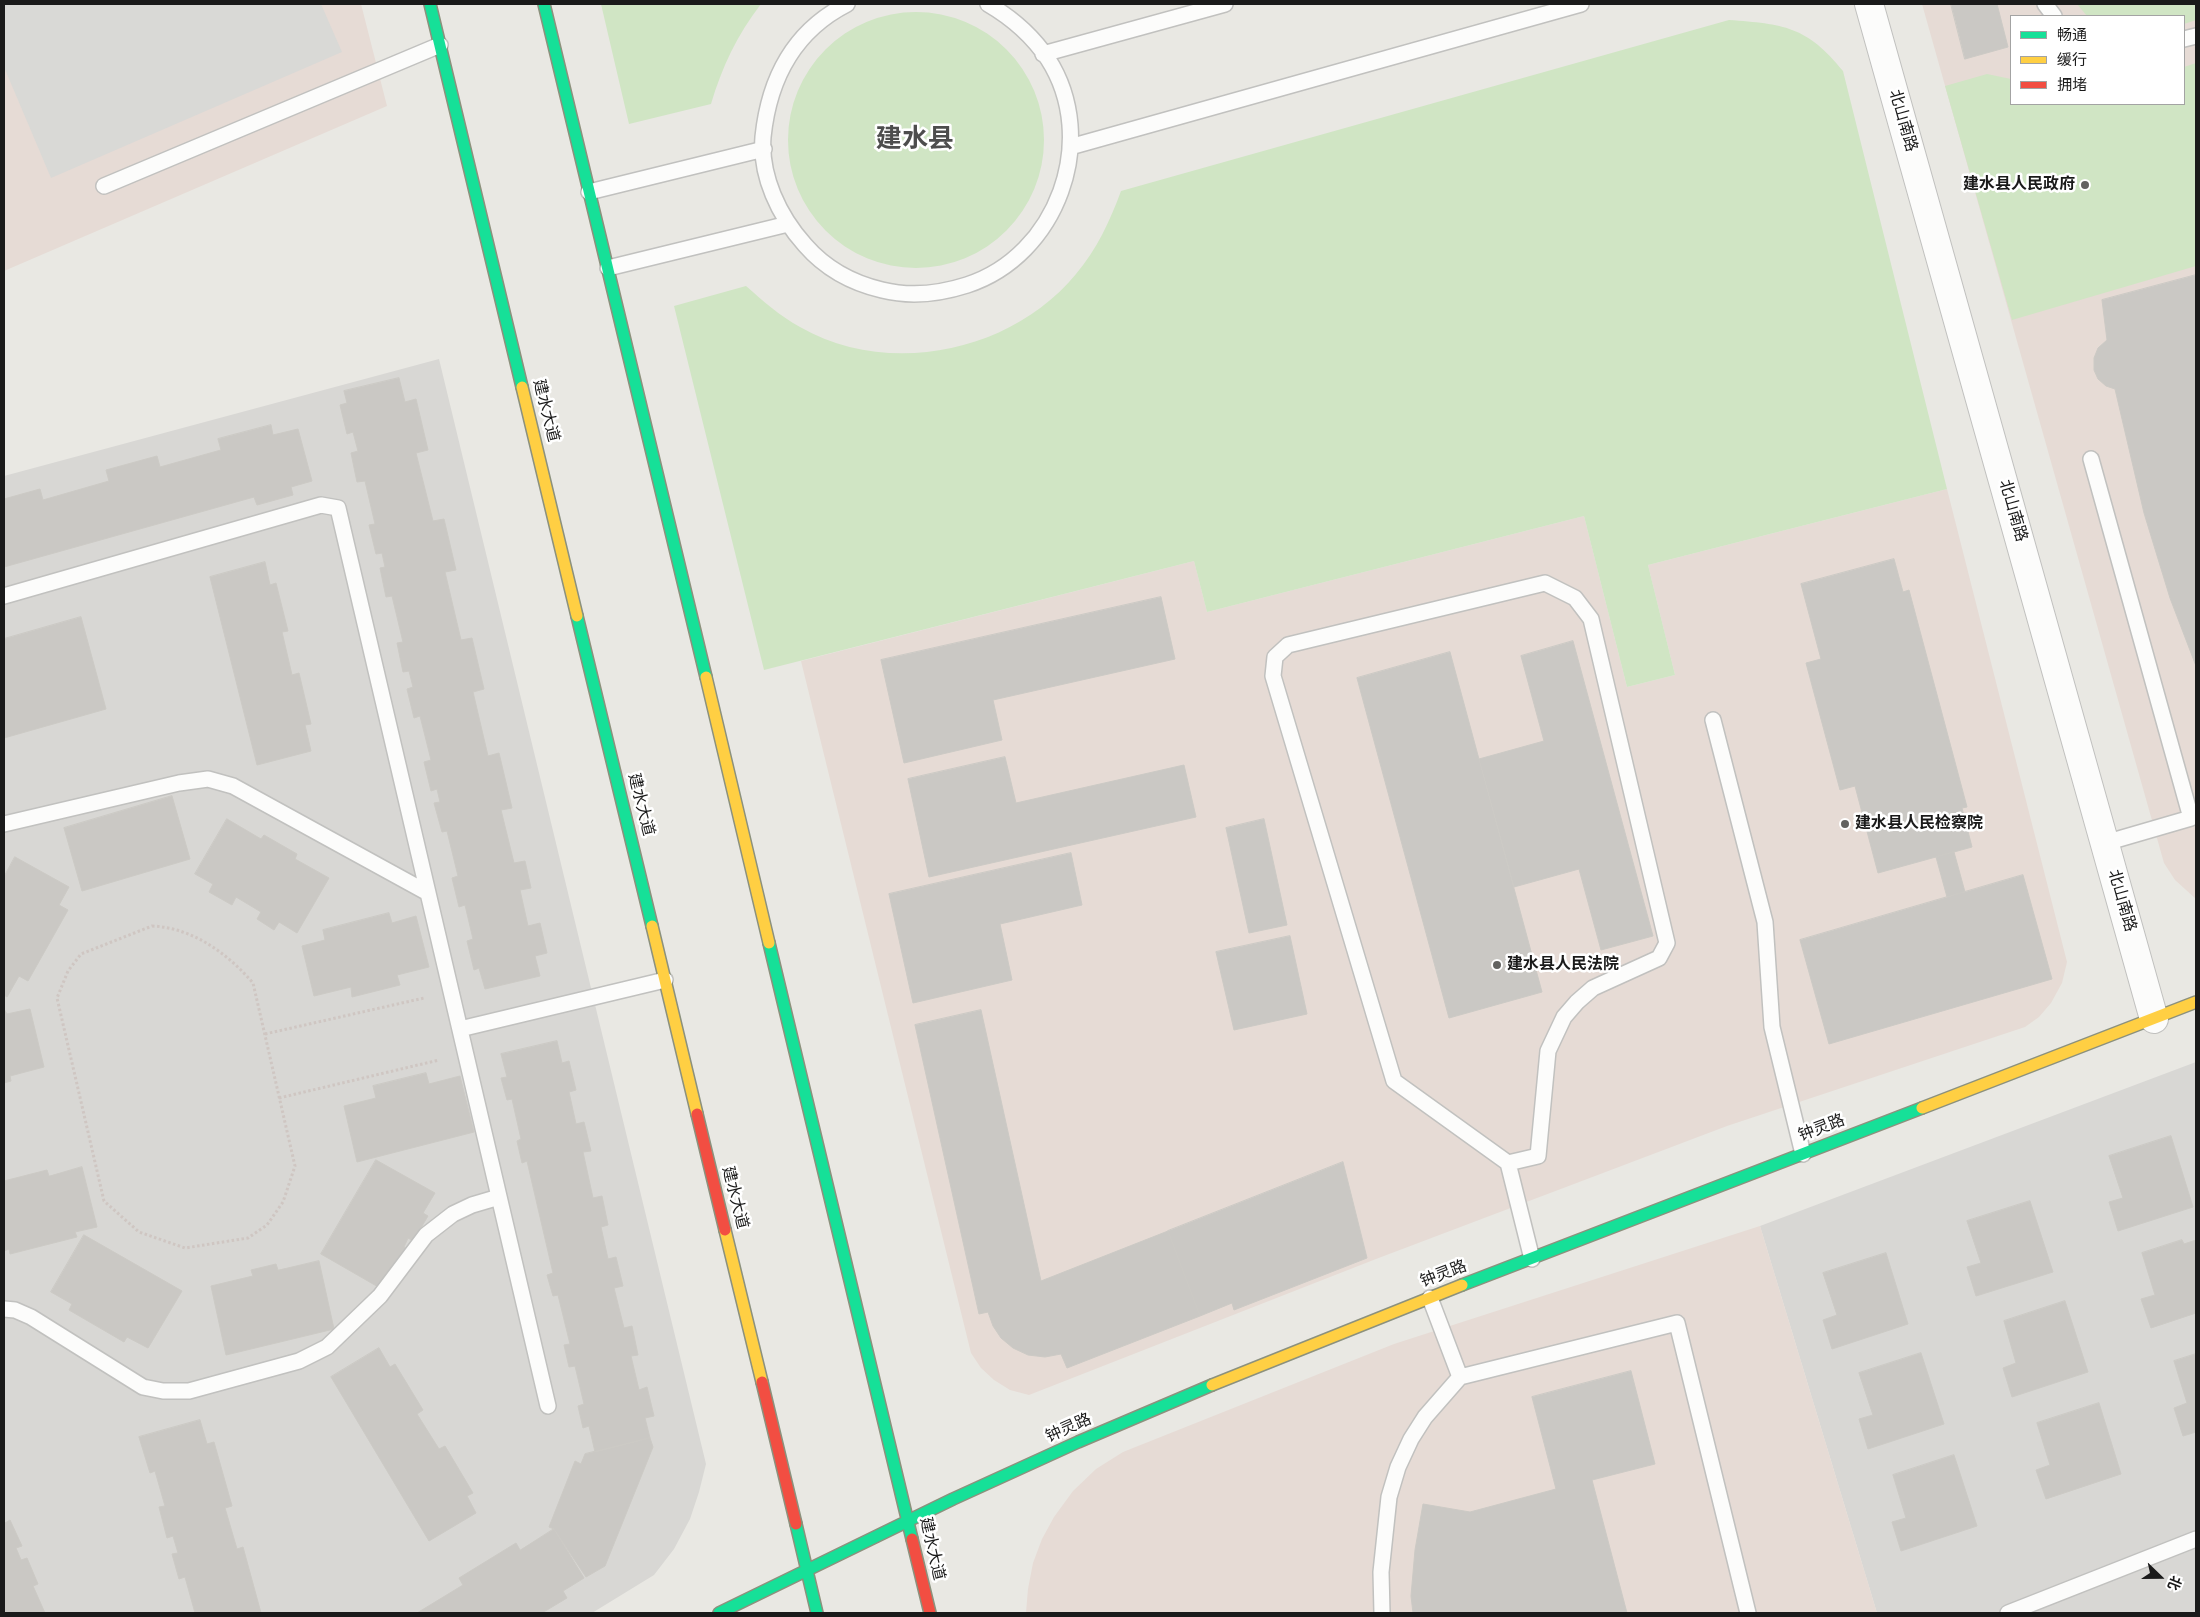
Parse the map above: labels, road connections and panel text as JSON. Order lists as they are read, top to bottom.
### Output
{
  "streets": {
    "main road": ["建水大道", "钟灵路"],
    "street": ["北山南路"]
  },
  "crossings": [
    ["北山南路", "钟灵路"],
    ["建水大道", "钟灵路"]
  ],
  "districts": ["建水县"],
  "places": ["建水县人民政府", "建水县人民检察院", "建水县人民法院"],
  "legend": ["畅通", "缓行", "拥堵"],
  "north": "right"
}
